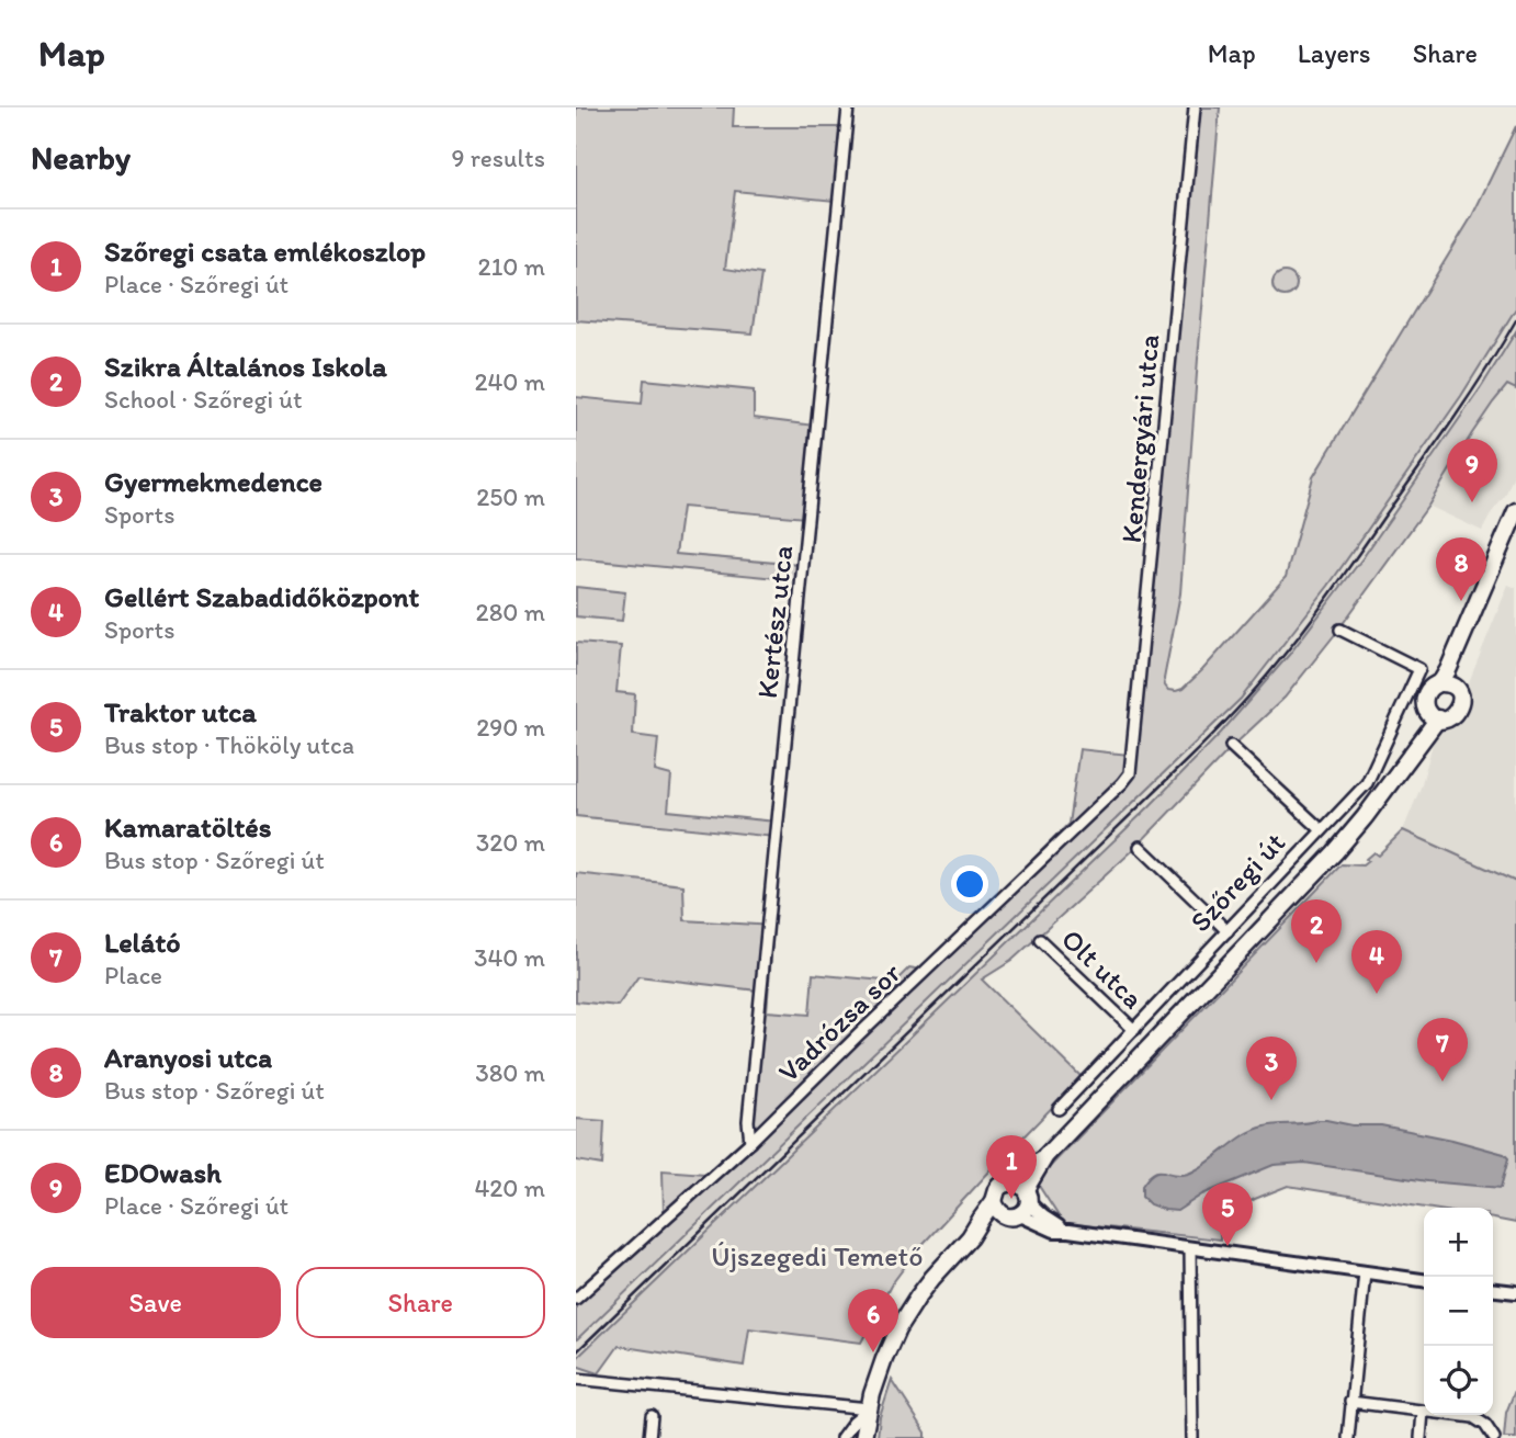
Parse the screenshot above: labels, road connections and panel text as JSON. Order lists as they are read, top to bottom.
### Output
{
  "streets": {
    "main road": ["Szőregi út"],
    "street": [
      "Kendergyári utca",
      "Kertész utca",
      "Olt utca",
      "Vadrózsa sor"
    ]
  },
  "crossings": [
    ["Kendergyári utca", "Vadrózsa sor"],
    ["Kertész utca", "Vadrózsa sor"],
    ["Szőregi út", "Olt utca"]
  ],
  "parks": ["Újszegedi Temető"],
  "page": {
    "header": "Map",
    "nav": ["Map", "Layers", "Share"],
    "heading": ["Nearby", "9 results"],
    "list": [
      {
        "mark": "1",
        "name": "Szőregi csata emlékoszlop",
        "note": "Place · Szőregi út",
        "value": "210 m"
      },
      {
        "mark": "2",
        "name": "Szikra Általános Iskola",
        "note": "School · Szőregi út",
        "value": "240 m"
      },
      {
        "mark": "3",
        "name": "Gyermekmedence",
        "note": "Sports",
        "value": "250 m"
      },
      {
        "mark": "4",
        "name": "Gellért Szabadidőközpont",
        "note": "Sports",
        "value": "280 m"
      },
      {
        "mark": "5",
        "name": "Traktor utca",
        "note": "Bus stop · Thököly utca",
        "value": "290 m"
      },
      {
        "mark": "6",
        "name": "Kamaratöltés",
        "note": "Bus stop · Szőregi út",
        "value": "320 m"
      },
      {
        "mark": "7",
        "name": "Lelátó",
        "note": "Place",
        "value": "340 m"
      },
      {
        "mark": "8",
        "name": "Aranyosi utca",
        "note": "Bus stop · Szőregi út",
        "value": "380 m"
      },
      {
        "mark": "9",
        "name": "EDOwash",
        "note": "Place · Szőregi út",
        "value": "420 m"
      }
    ],
    "pins": [
      "9",
      "8",
      "2",
      "4",
      "7",
      "3",
      "1",
      "5",
      "6"
    ],
    "map_buttons": ["+", "−"],
    "buttons": ["Save", "Share"]
  }
}
